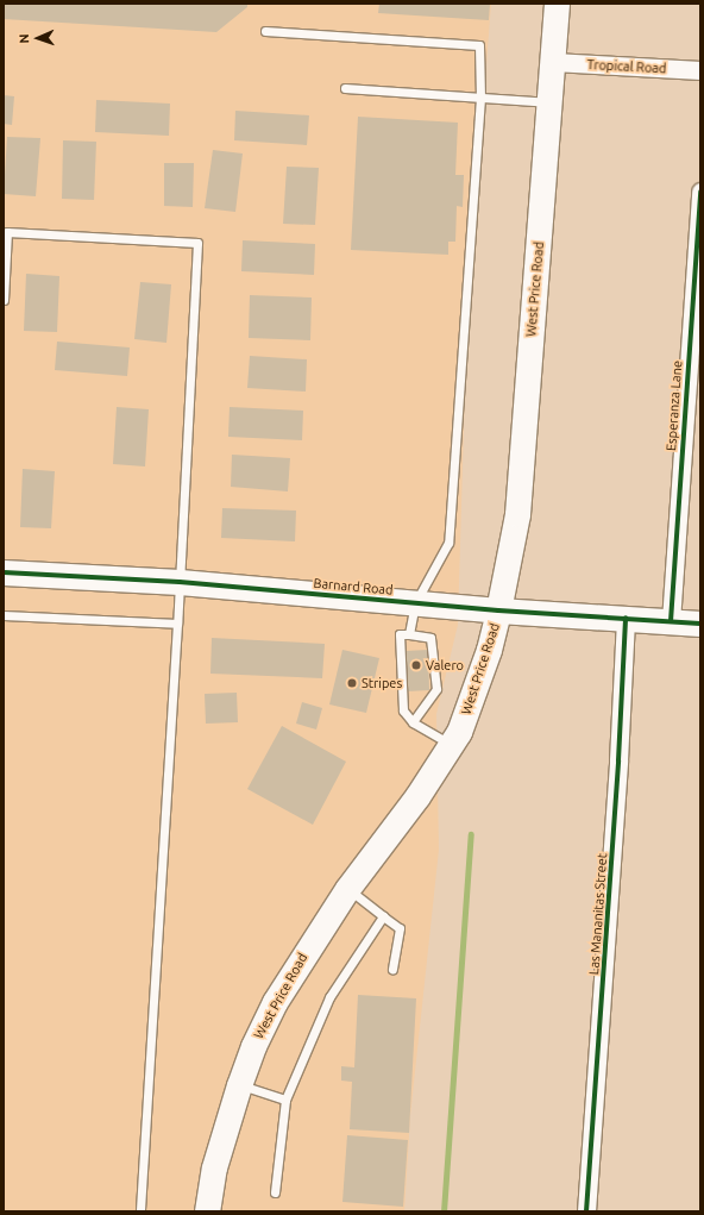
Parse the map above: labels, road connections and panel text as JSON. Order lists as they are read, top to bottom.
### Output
{
  "streets": {
    "main road": ["West Price Road", "Barnard Road"],
    "street": ["Tropical Road", "Esperanza Lane", "Las Mananitas Street"]
  },
  "crossings": [
    ["Tropical Road", "West Price Road"],
    ["West Price Road", "Barnard Road"],
    ["Esperanza Lane", "Barnard Road"],
    ["Barnard Road", "Las Mananitas Street"]
  ],
  "places": ["Valero", "Stripes"],
  "north": "left"
}
